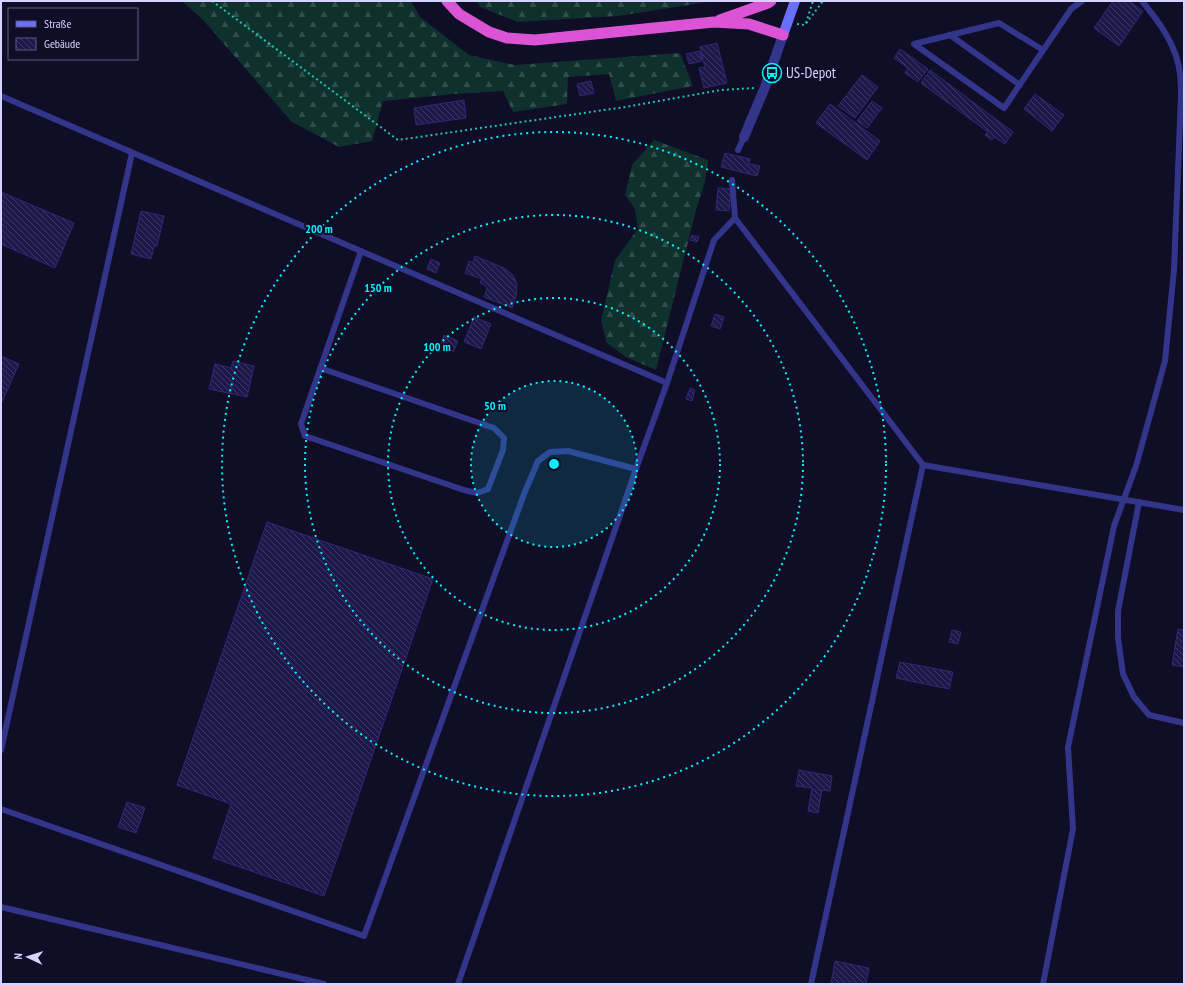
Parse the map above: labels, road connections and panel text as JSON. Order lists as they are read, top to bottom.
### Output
{
  "places": {
    "bus stop": ["US-Depot"]
  },
  "legend": ["Straße", "Gebäude"],
  "north": "left",
  "rings": [
    "200 m",
    "150 m",
    "100 m",
    "50 m"
  ]
}
